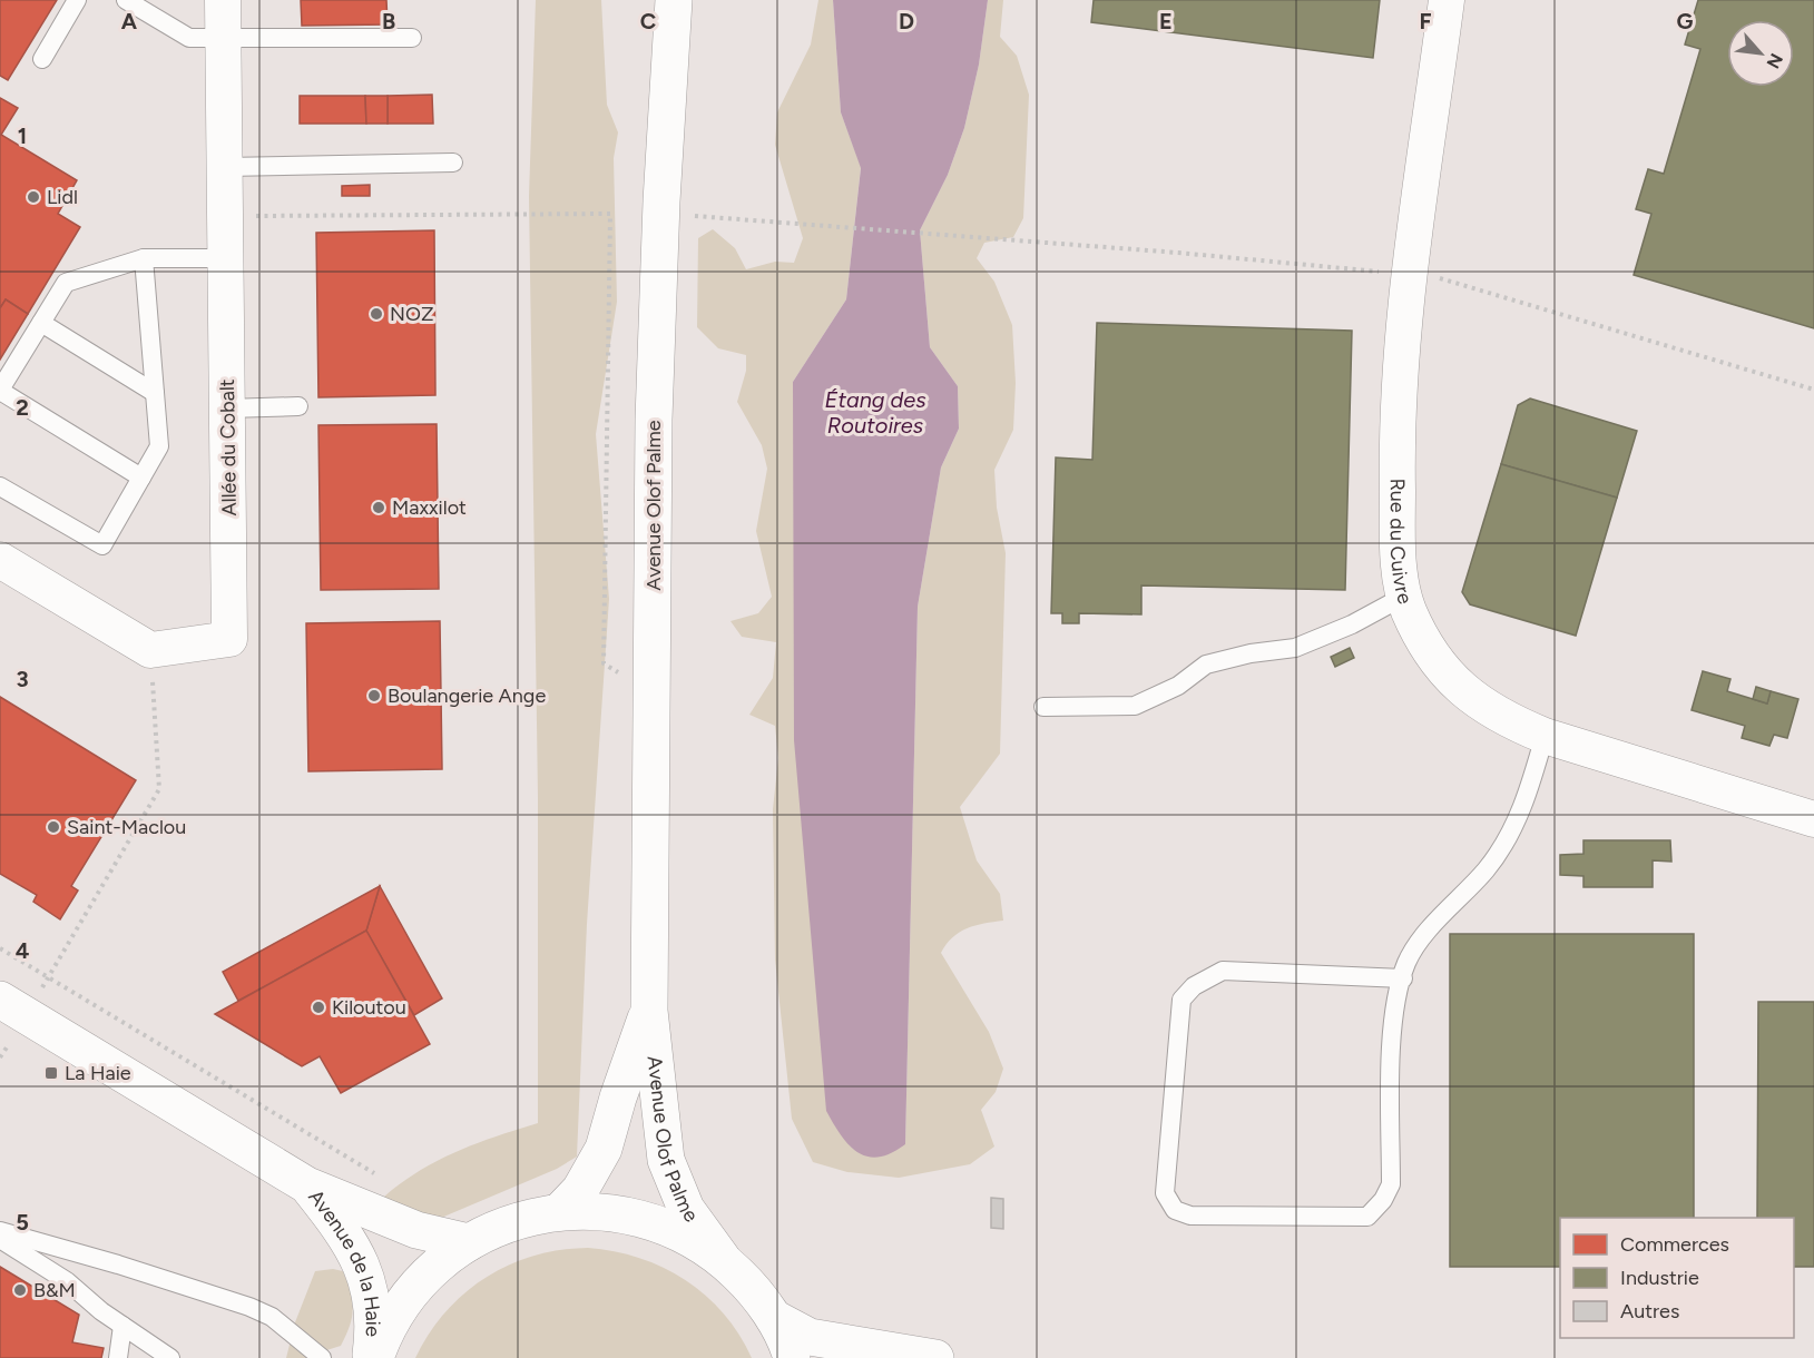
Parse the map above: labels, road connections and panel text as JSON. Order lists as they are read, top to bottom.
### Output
{
  "streets": {
    "main road": ["Avenue Olof Palme", "Avenue de la Haie"],
    "street": ["Allée du Cobalt", "Rue du Cuivre"]
  },
  "water": ["Étang des Routoires"],
  "places": {
    "other": [
      "Lidl",
      "NOZ",
      "Maxxilot",
      "Boulangerie Ange",
      "Saint-Maclou",
      "Kiloutou",
      "B&M"
    ],
    "transit": ["La Haie"]
  },
  "legend": ["Commerces", "Industrie", "Autres"],
  "north": "bottom right",
  "grid": {
    "columns": [
      "A",
      "B",
      "C",
      "D",
      "E",
      "F",
      "G"
    ],
    "rows": [
      "1",
      "2",
      "3",
      "4",
      "5"
    ]
  }
}
